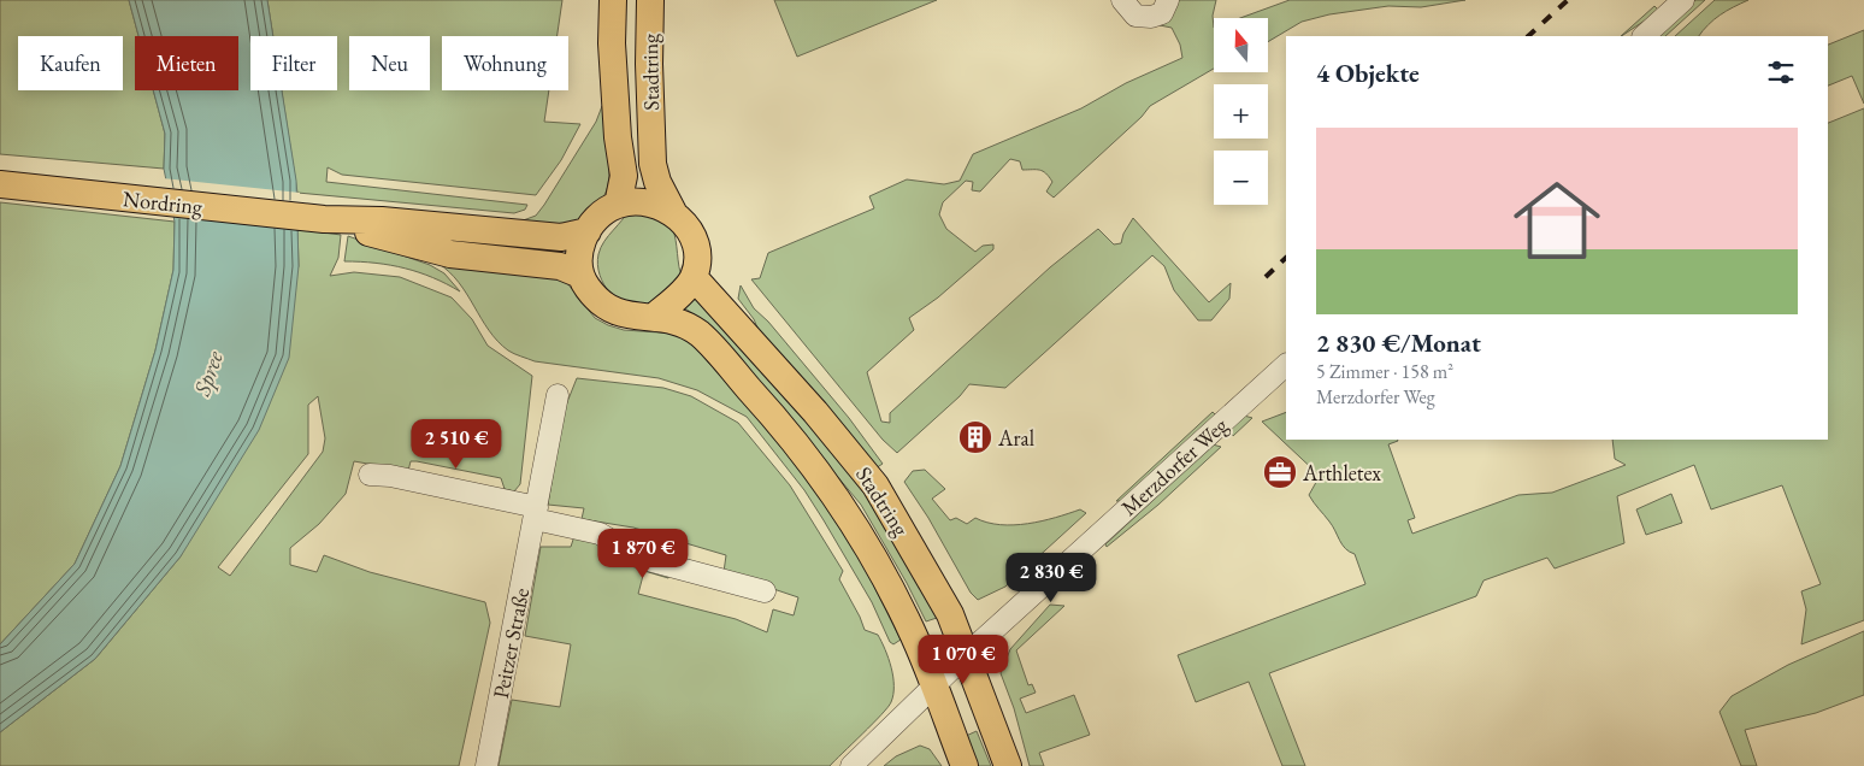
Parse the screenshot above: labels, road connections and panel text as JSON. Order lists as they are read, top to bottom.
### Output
{
  "streets": {
    "main road": ["Stadtring", "Nordring"],
    "street": ["Merzdorfer Weg", "Peitzer Straße"]
  },
  "crossings": [
    ["Stadtring", "Nordring"],
    ["Stadtring", "Merzdorfer Weg"]
  ],
  "water": ["Spree"],
  "places": {
    "building": ["Aral"],
    "office": ["Arthletex"]
  },
  "north": "top",
  "page": {
    "map_buttons": ["+", "−"],
    "chip": [
      "Kaufen",
      "Mieten",
      "Filter",
      "Neu",
      "Wohnung"
    ],
    "heading": "4 Objekte",
    "list": [
      {
        "name": "2 830 €/Monat",
        "note": "5 Zimmer · 158 m² · Merzdorfer Weg"
      }
    ],
    "price": [
      "2 510 €",
      "1 870 €",
      "2 830 €",
      "1 070 €"
    ]
  }
}
